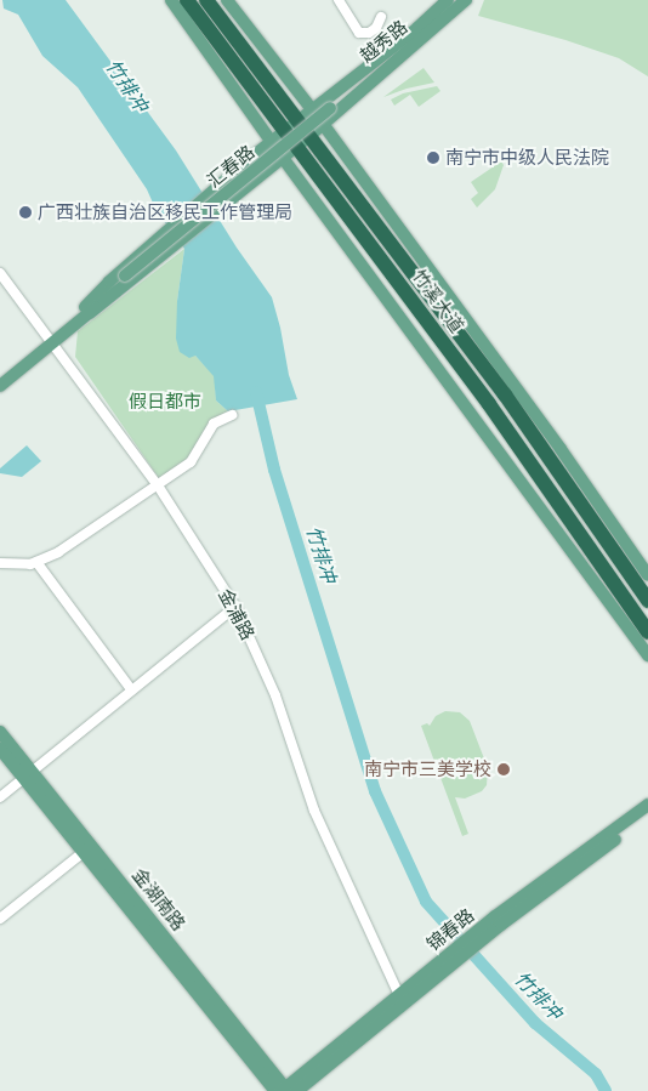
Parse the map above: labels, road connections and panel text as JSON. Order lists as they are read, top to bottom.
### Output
{
  "streets": {
    "highway": ["竹溪大道"],
    "main road": [
      "越秀路",
      "汇春路",
      "金湖南路",
      "锦春路"
    ],
    "street": ["金浦路"]
  },
  "crossings": [
    ["越秀路", "汇春路"],
    ["汇春路", "金浦路"],
    ["金浦路", "锦春路"],
    ["金湖南路", "锦春路"]
  ],
  "water": ["竹排冲"],
  "parks": ["假日都市"],
  "places": ["南宁市中级人民法院", "广西壮族自治区移民工作管理局", "南宁市三美学校"]
}
